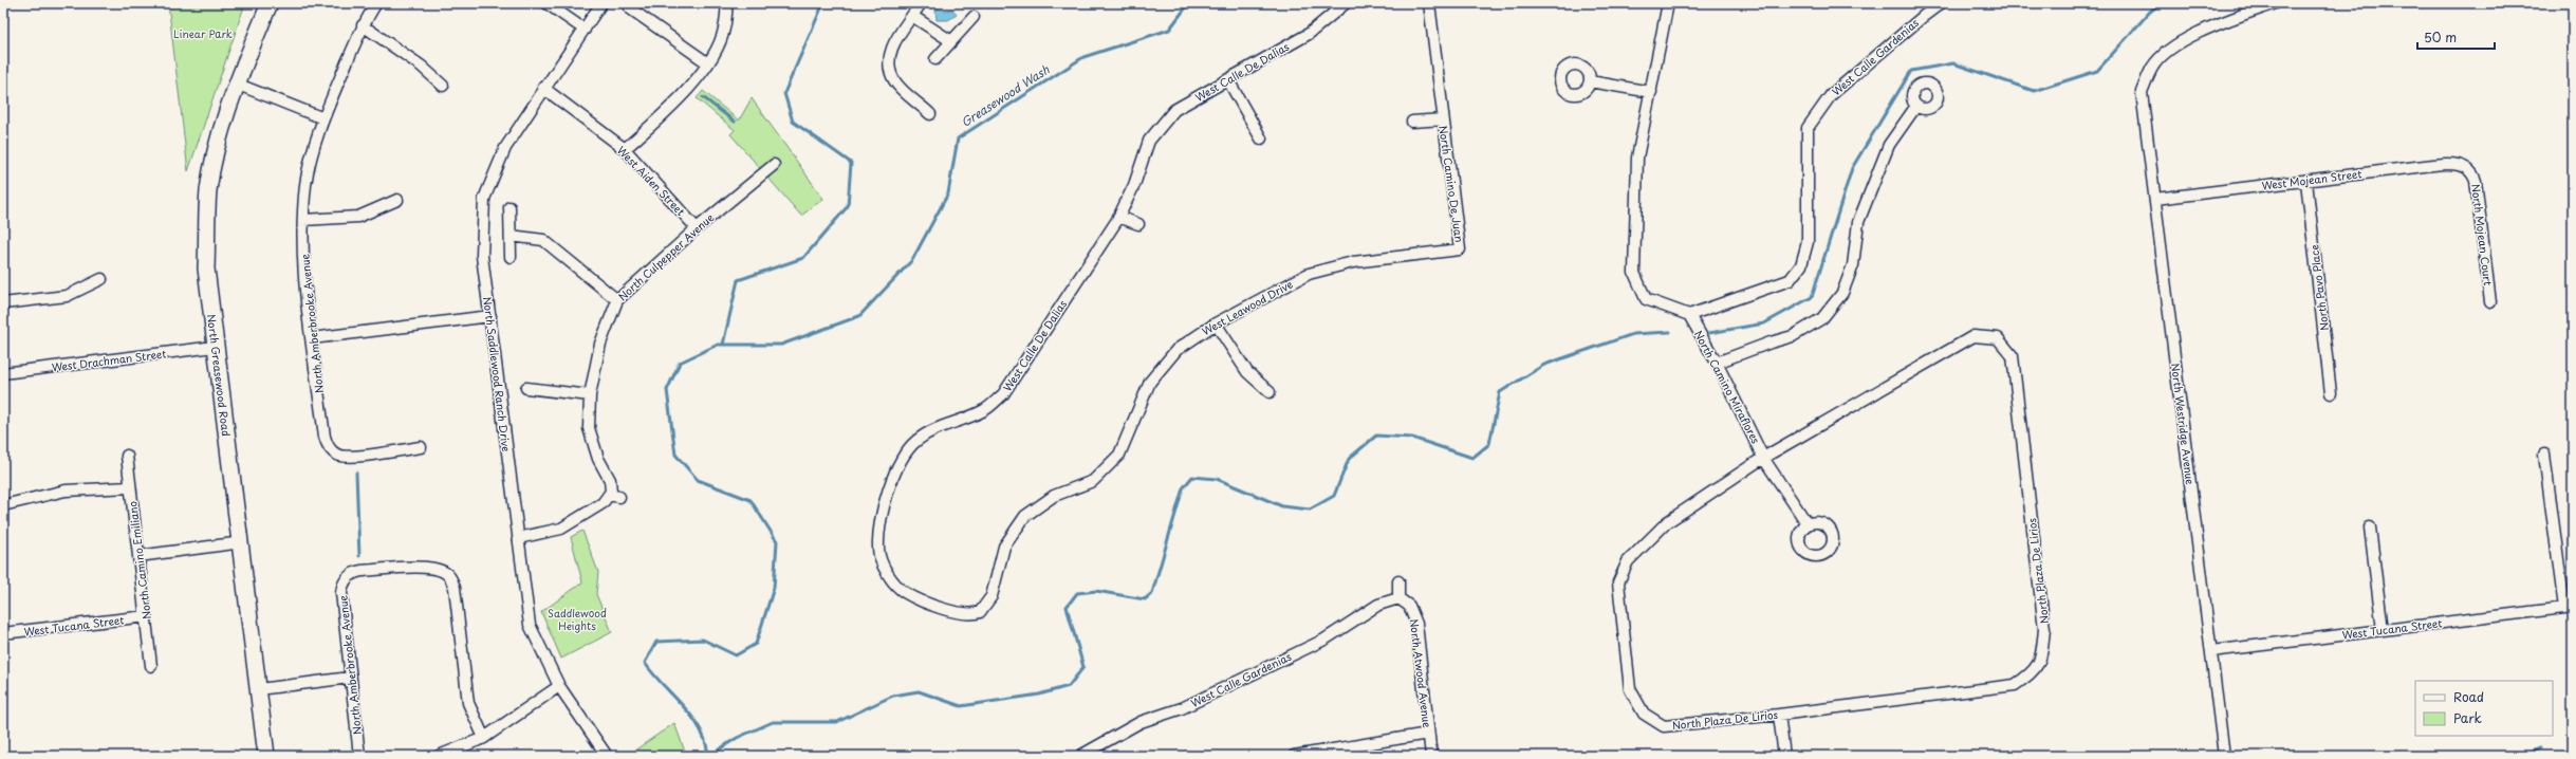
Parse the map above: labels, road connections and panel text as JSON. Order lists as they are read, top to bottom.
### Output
{
  "streets": {
    "street": [
      "West Calle Gardenias",
      "West Calle De Dalias",
      "West Mojean Street",
      "West Aiden Street",
      "North Camino De Juan",
      "North Mojean Court",
      "North Culpepper Avenue",
      "North Pavo Place",
      "West Leawood Drive",
      "North Amberbrooke Avenue",
      "West Drachman Street",
      "North Saddlewood Ranch Drive",
      "North Greasewood Road",
      "North Camino Miraflores",
      "North Westridge Avenue",
      "North Camino Emiliano",
      "North Plaza De Lirios",
      "West Tucana Street",
      "North Atwood Avenue"
    ]
  },
  "crossings": [
    ["West Calle Gardenias", "North Camino Miraflores"],
    ["West Calle Gardenias", "North Atwood Avenue"],
    ["West Calle De Dalias", "West Leawood Drive"],
    ["West Mojean Street", "North Mojean Court"],
    ["West Mojean Street", "North Pavo Place"],
    ["West Mojean Street", "North Westridge Avenue"],
    ["West Aiden Street", "North Culpepper Avenue"],
    ["West Aiden Street", "North Saddlewood Ranch Drive"],
    ["North Camino De Juan", "West Leawood Drive"],
    ["North Culpepper Avenue", "North Saddlewood Ranch Drive"],
    ["West Drachman Street", "North Greasewood Road"],
    ["North Camino Miraflores", "North Plaza De Lirios"],
    ["North Westridge Avenue", "West Tucana Street"],
    ["North Camino Emiliano", "West Tucana Street"]
  ],
  "water": ["Greasewood Wash"],
  "parks": ["Linear Park", "Saddlewood Heights"],
  "legend": ["Road", "Park"],
  "scale_bar": "50 m"
}
